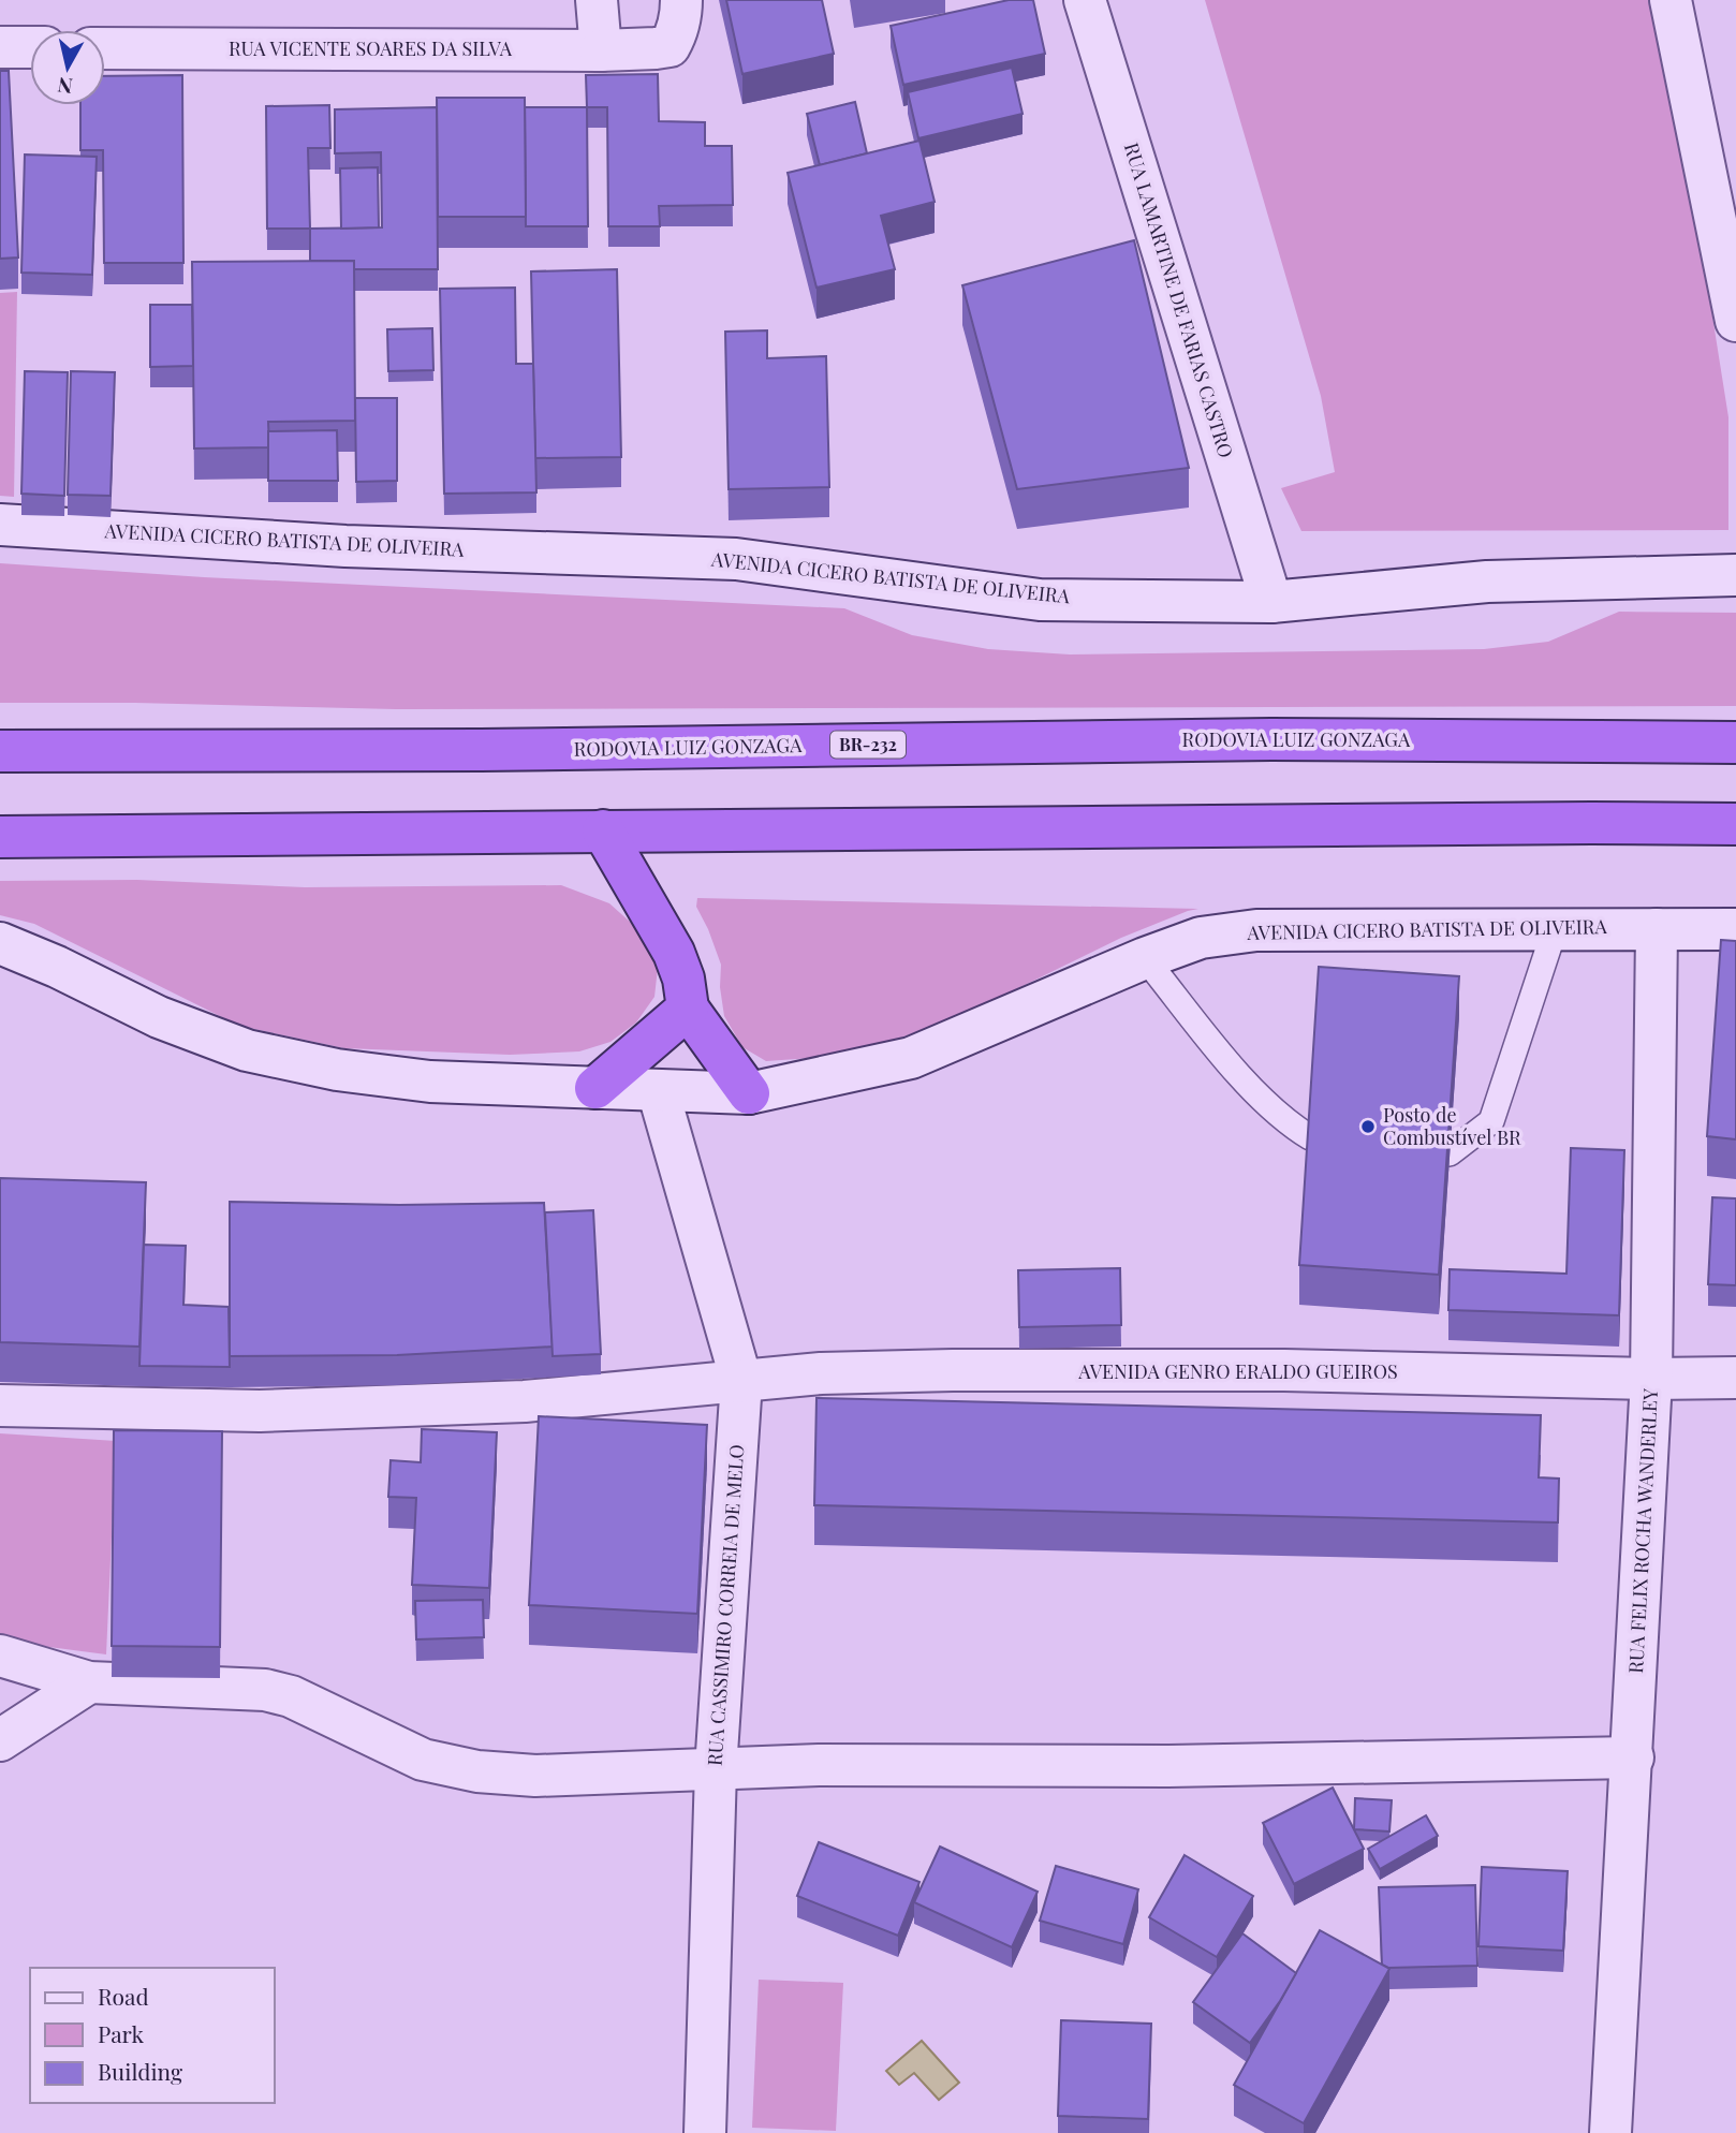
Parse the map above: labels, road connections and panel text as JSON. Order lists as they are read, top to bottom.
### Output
{
  "streets": {
    "highway": ["RODOVIA LUIZ GONZAGA", "BR-232"],
    "street": [
      "RUA VICENTE SOARES DA SILVA",
      "RUA LAMARTINE DE FARIAS CASTRO",
      "AVENIDA CICERO BATISTA DE OLIVEIRA",
      "AVENIDA GENRO ERALDO GUEIROS",
      "RUA FELIX ROCHA WANDERLEY",
      "RUA CASSIMIRO CORREIA DE MELO"
    ]
  },
  "crossings": [
    ["RUA LAMARTINE DE FARIAS CASTRO", "AVENIDA CICERO BATISTA DE OLIVEIRA"],
    ["AVENIDA CICERO BATISTA DE OLIVEIRA", "RUA FELIX ROCHA WANDERLEY"],
    ["AVENIDA CICERO BATISTA DE OLIVEIRA", "RUA CASSIMIRO CORREIA DE MELO"],
    ["AVENIDA GENRO ERALDO GUEIROS", "RUA FELIX ROCHA WANDERLEY"],
    ["AVENIDA GENRO ERALDO GUEIROS", "RUA CASSIMIRO CORREIA DE MELO"]
  ],
  "places": ["Posto de Combustível BR"],
  "legend": ["Road", "Park", "Building"],
  "north": "bottom"
}
